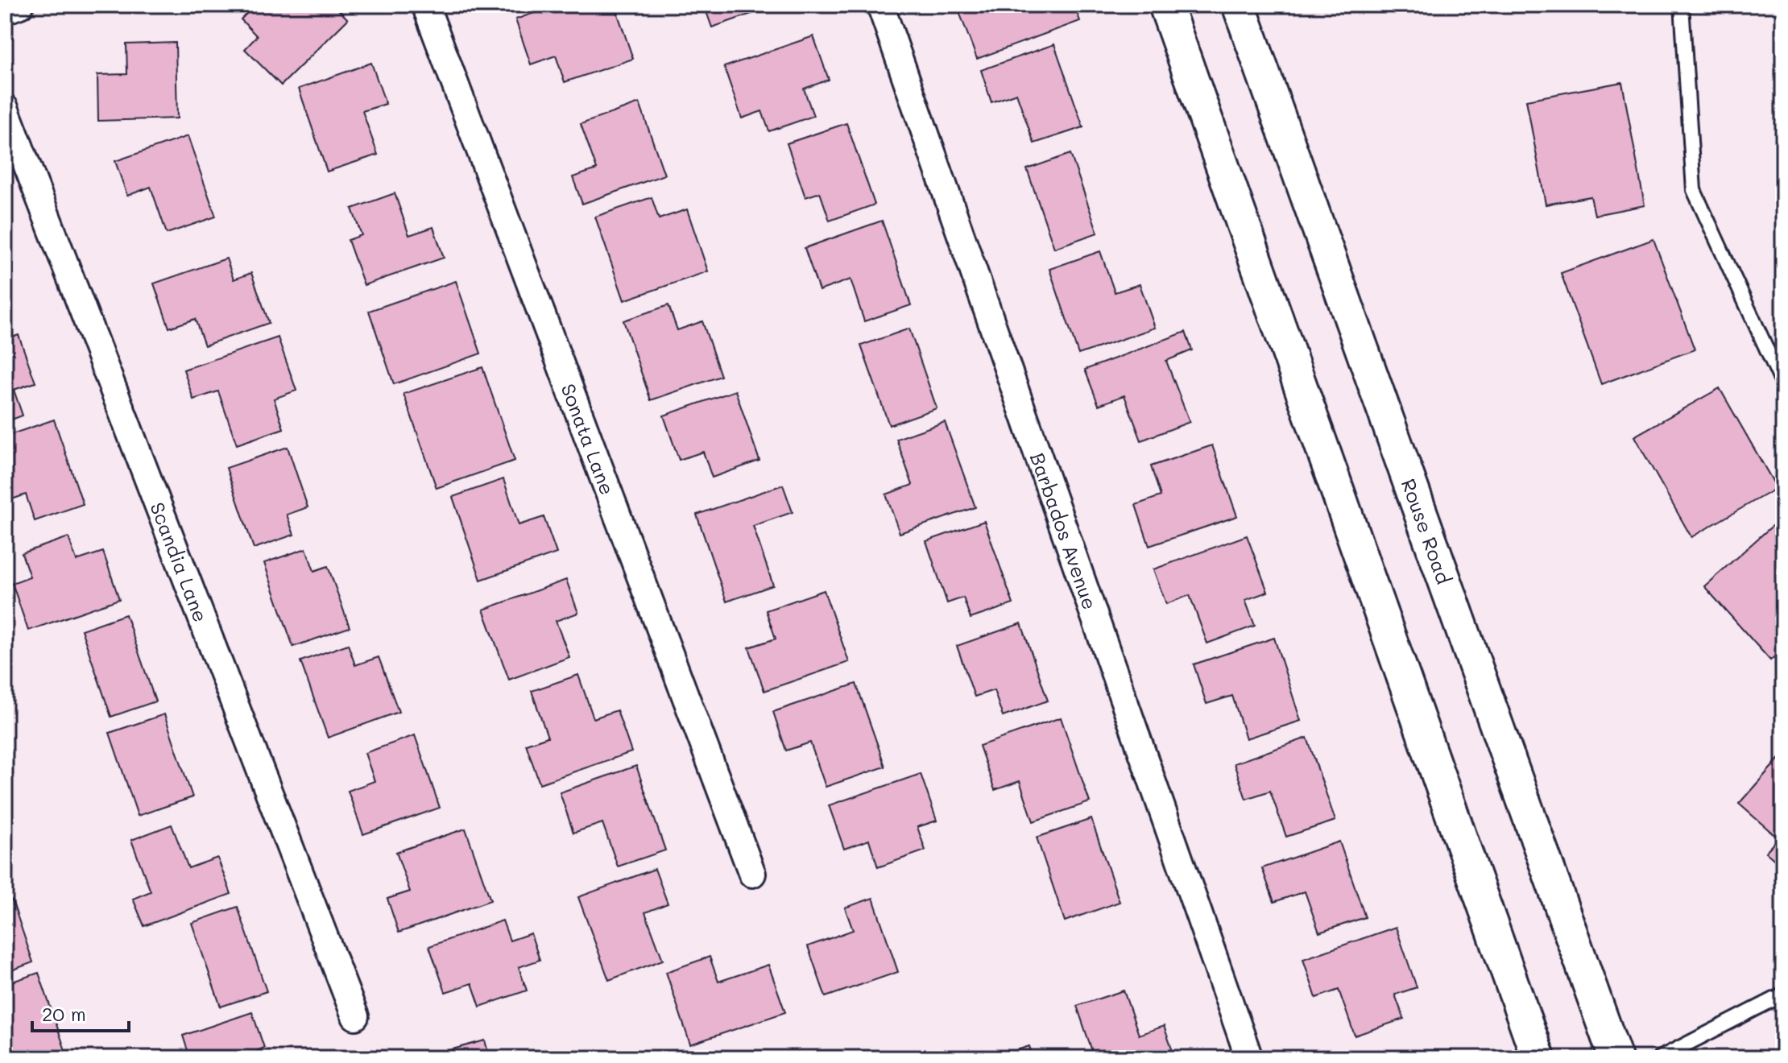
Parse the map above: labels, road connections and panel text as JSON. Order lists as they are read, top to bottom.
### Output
{
  "streets": {
    "street": [
      "Sonata Lane",
      "Barbados Avenue",
      "Rouse Road",
      "Scandia Lane"
    ]
  },
  "scale_bar": "20 m"
}
